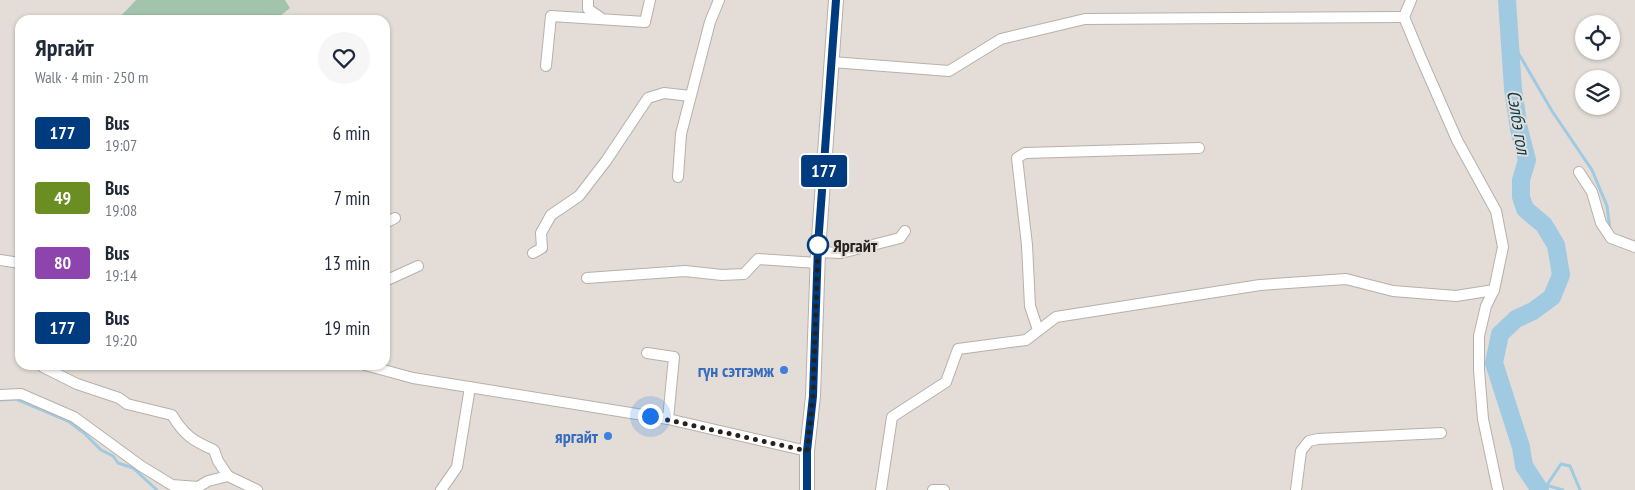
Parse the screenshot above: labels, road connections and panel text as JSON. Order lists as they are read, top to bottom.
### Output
{
  "water": ["Сэлбэ гол"],
  "places": ["Яргайт", "гүн сэтгэмж", "яргайт"],
  "lines": ["bus line 177"],
  "page": {
    "on_map": "177",
    "heading": ["Яргайт", "Walk · 4 min · 250 m"],
    "list": [
      {
        "mark": "177",
        "name": "Bus",
        "note": "19:07",
        "value": "6 min"
      },
      {
        "mark": "49",
        "name": "Bus",
        "note": "19:08",
        "value": "7 min"
      },
      {
        "mark": "80",
        "name": "Bus",
        "note": "19:14",
        "value": "13 min"
      },
      {
        "mark": "177",
        "name": "Bus",
        "note": "19:20",
        "value": "19 min"
      }
    ]
  }
}
